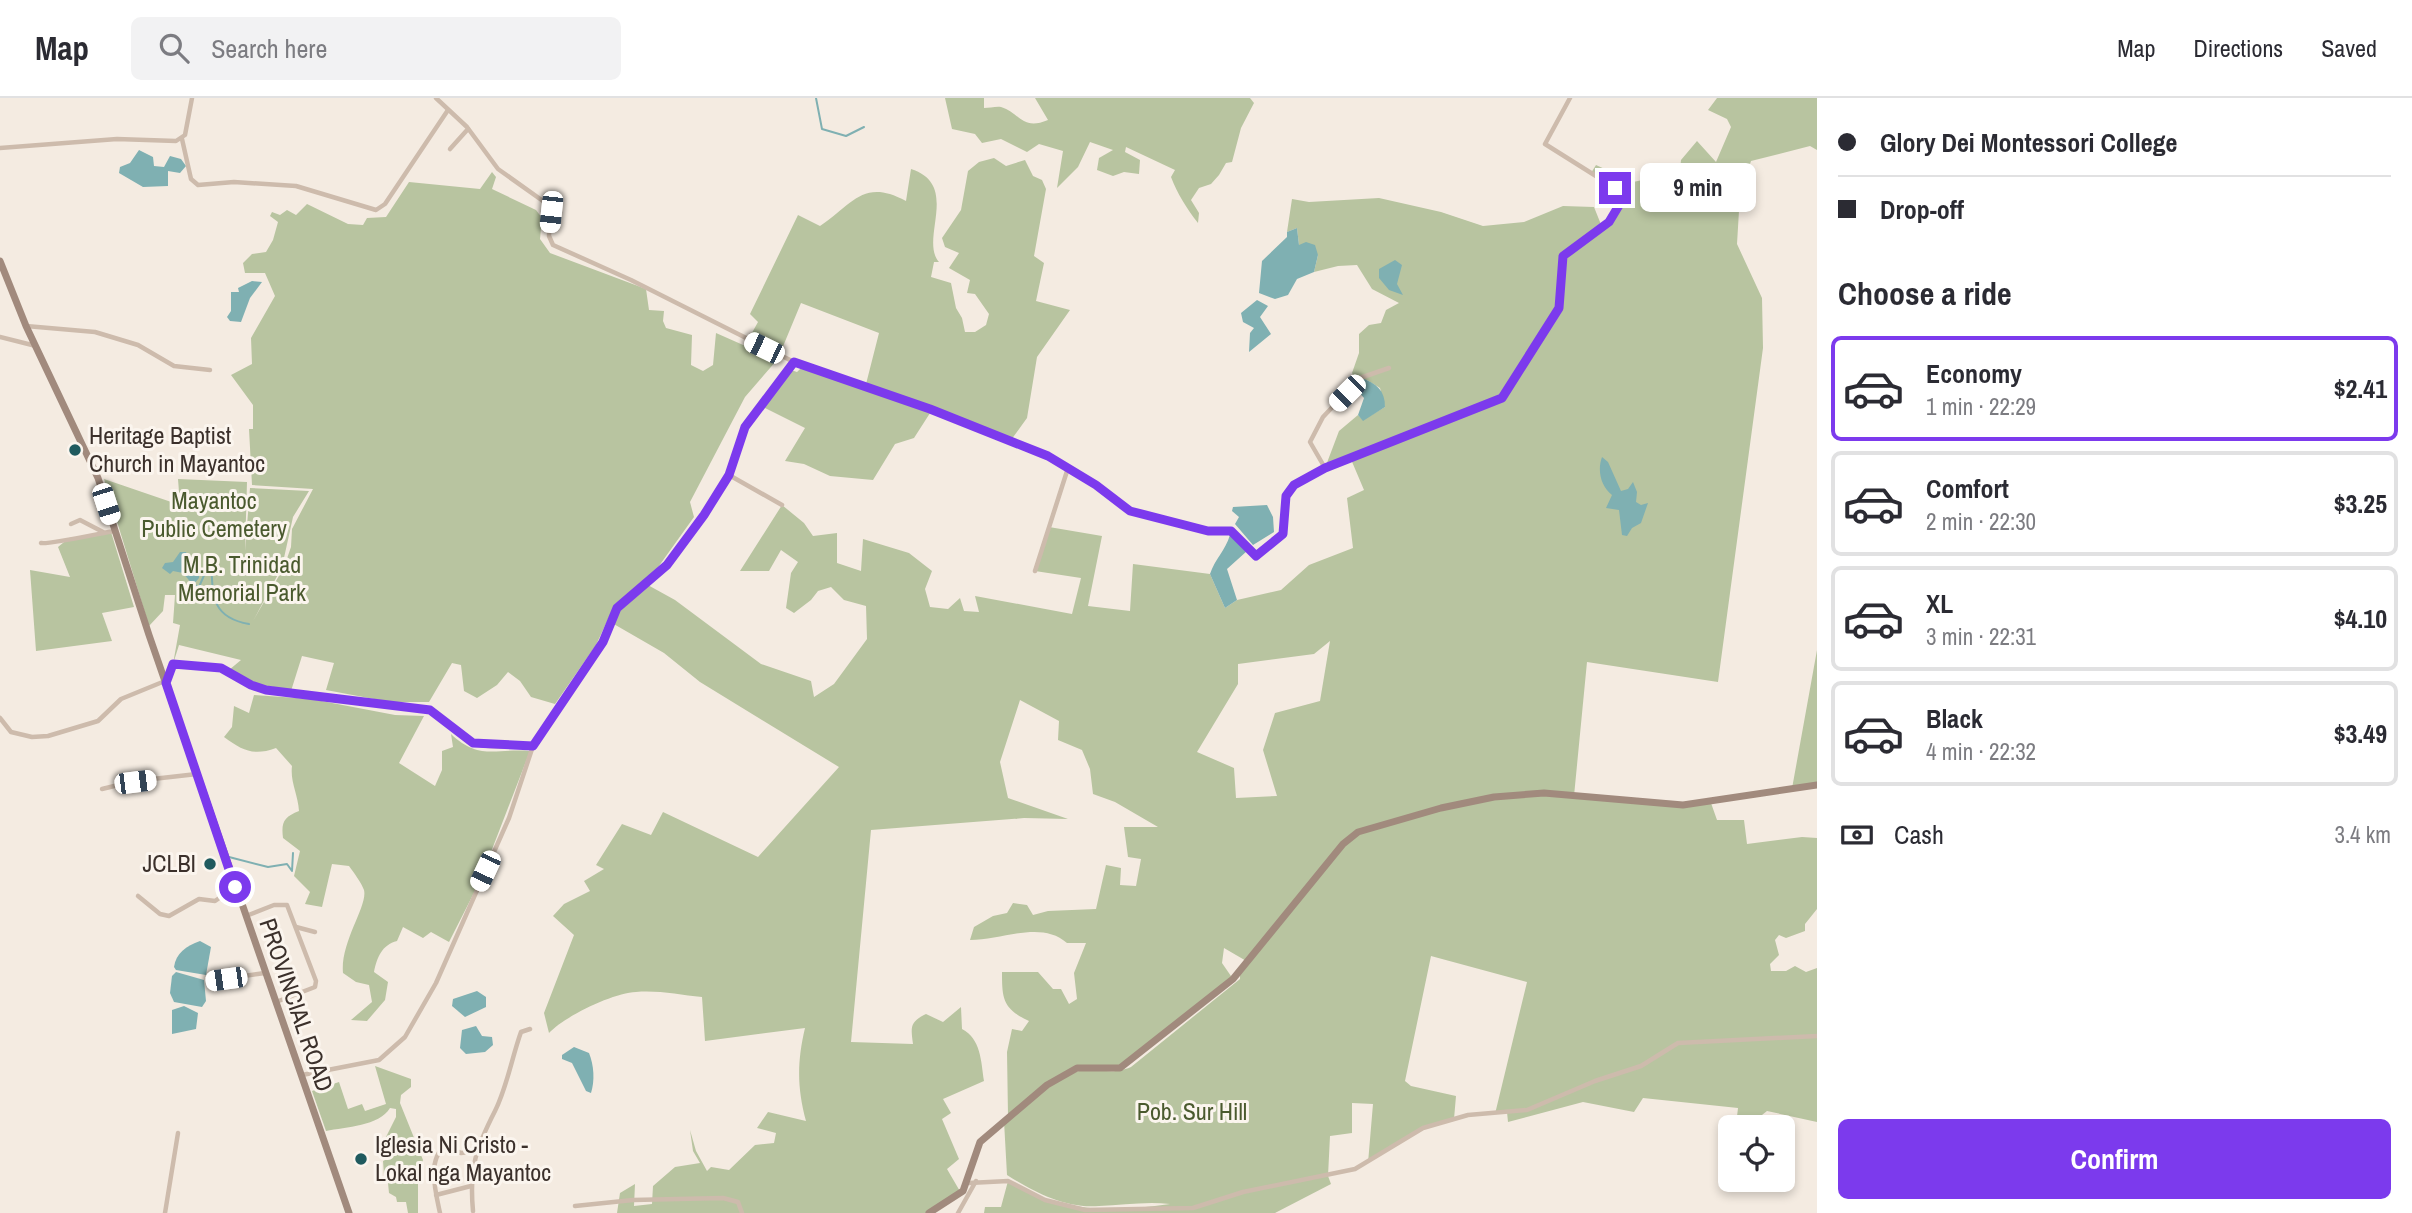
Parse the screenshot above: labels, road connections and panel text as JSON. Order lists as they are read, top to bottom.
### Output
{
  "streets": {
    "main road": ["PROVINCIAL ROAD"]
  },
  "parks": ["Mayantoc Public Cemetery", "M.B. Trinidad Memorial Park", "Pob. Sur Hill"],
  "places": ["Heritage Baptist Church in Mayantoc", "JCLBI", "Iglesia Ni Cristo - Lokal nga Mayantoc"],
  "page": {
    "header": "Map",
    "search": "Search here",
    "nav": ["Map", "Directions", "Saved"],
    "banner": ["Glory Dei Montessori College", "Drop-off"],
    "bubble": "9 min",
    "heading": "Choose a ride",
    "list": [
      {
        "name": "Economy",
        "note": "1 min · 22:29",
        "value": "$2.41"
      },
      {
        "name": "Comfort",
        "note": "2 min · 22:30",
        "value": "$3.25"
      },
      {
        "name": "XL",
        "note": "3 min · 22:31",
        "value": "$4.10"
      },
      {
        "name": "Black",
        "note": "4 min · 22:32",
        "value": "$3.49"
      }
    ],
    "pay": ["Cash", "3.4 km"],
    "buttons": "Confirm"
  }
}
